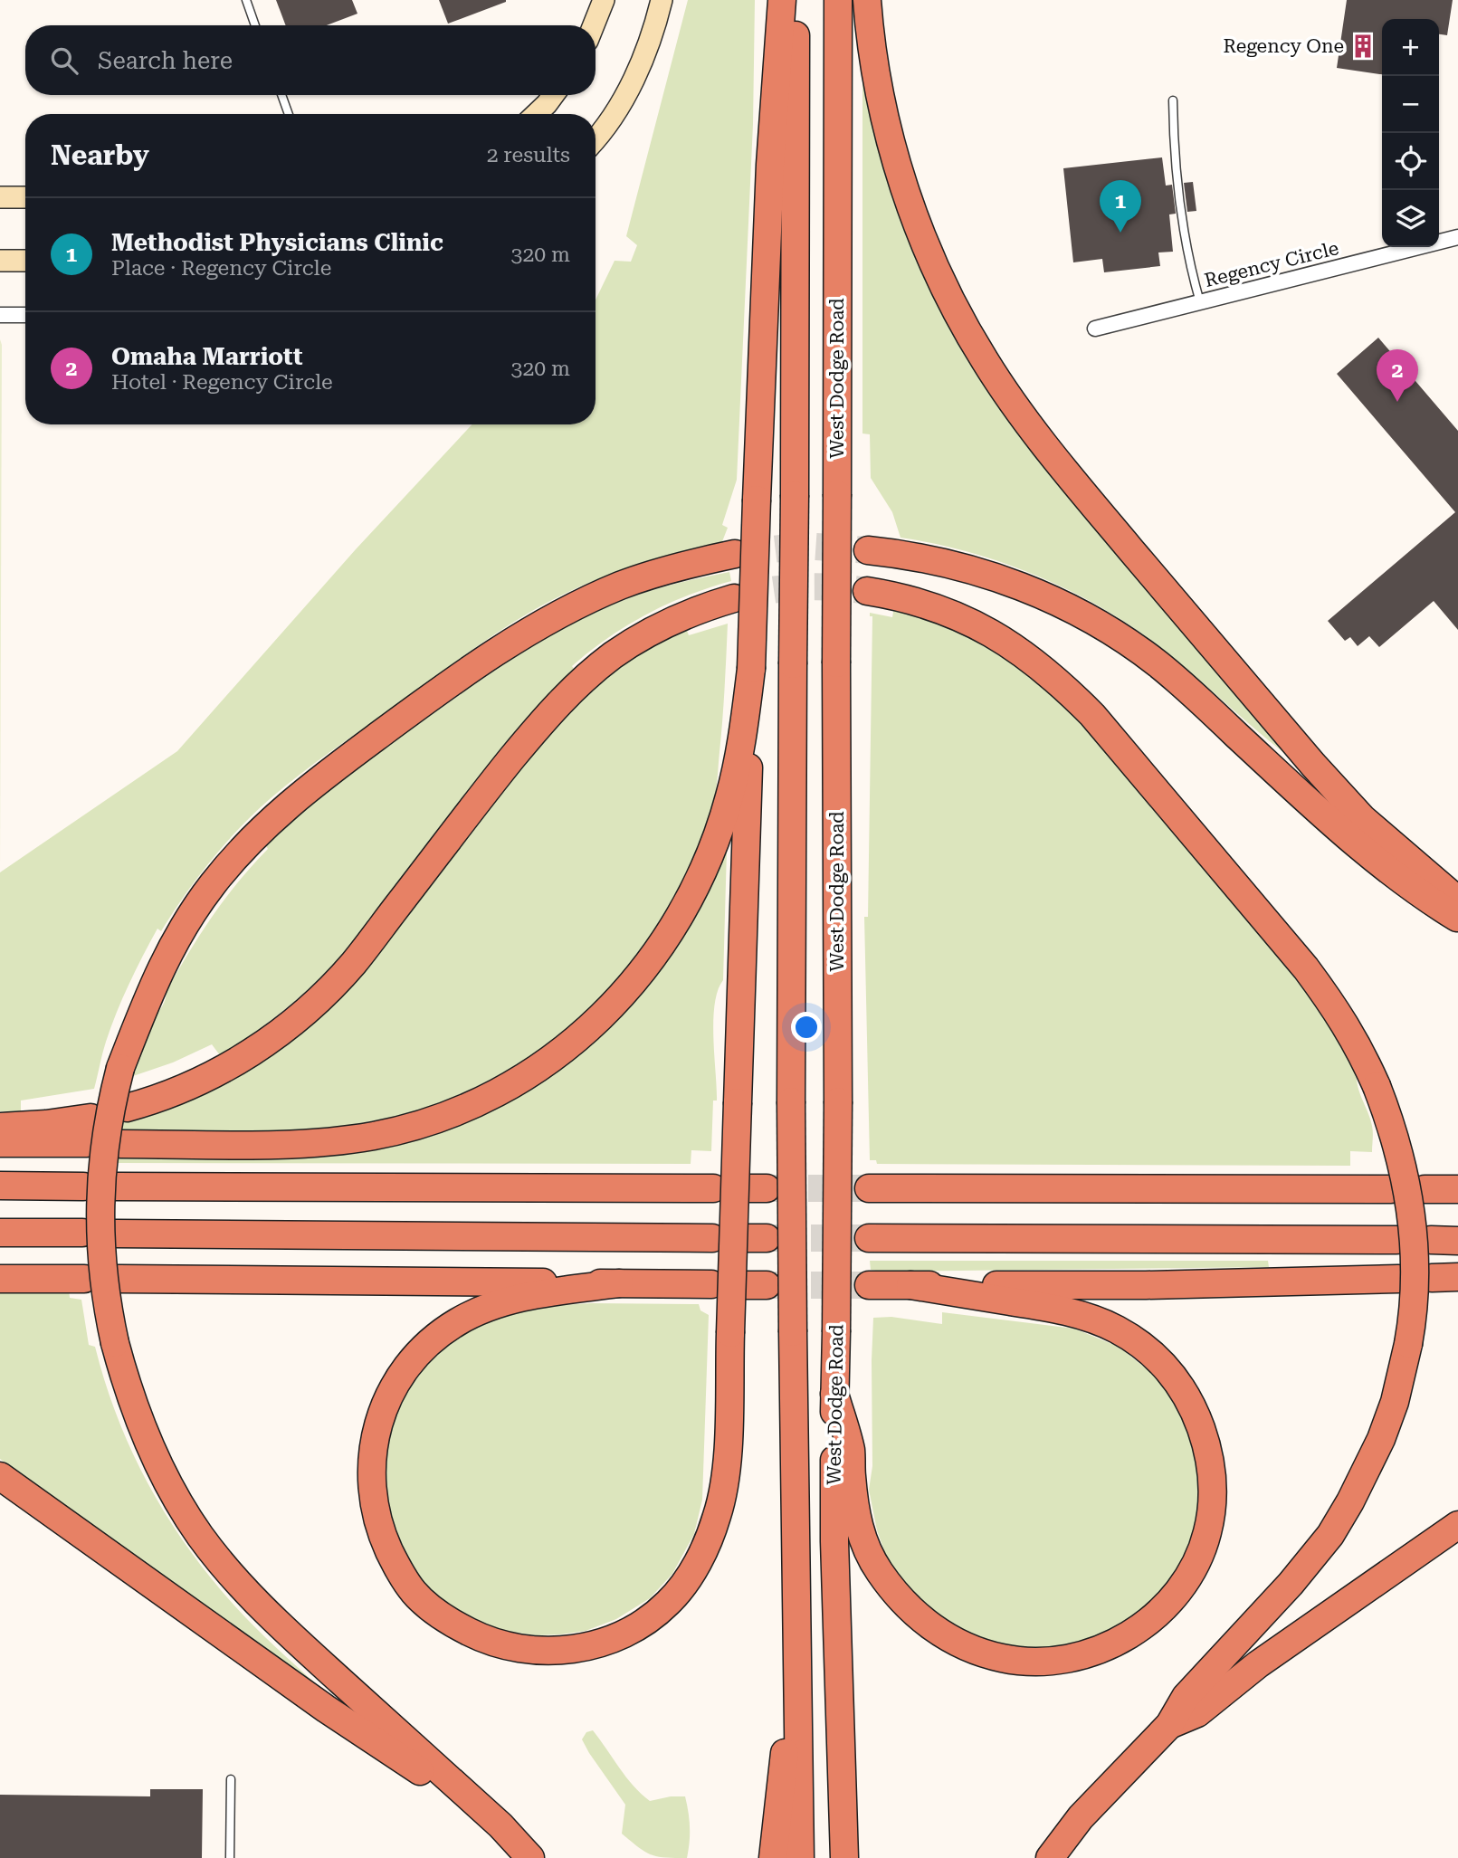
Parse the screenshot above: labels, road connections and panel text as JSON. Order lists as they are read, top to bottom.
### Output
{
  "streets": {
    "highway": ["West Dodge Road"],
    "street": ["Regency Circle"]
  },
  "places": {
    "building": ["Regency One"]
  },
  "page": {
    "map_buttons": ["+", "−"],
    "search": "Search here",
    "heading": ["Nearby", "2 results"],
    "pins": ["1", "2"],
    "list": [
      {
        "mark": "1",
        "name": "Methodist Physicians Clinic",
        "note": "Place · Regency Circle",
        "value": "320 m"
      },
      {
        "mark": "2",
        "name": "Omaha Marriott",
        "note": "Hotel · Regency Circle",
        "value": "320 m"
      }
    ]
  }
}
